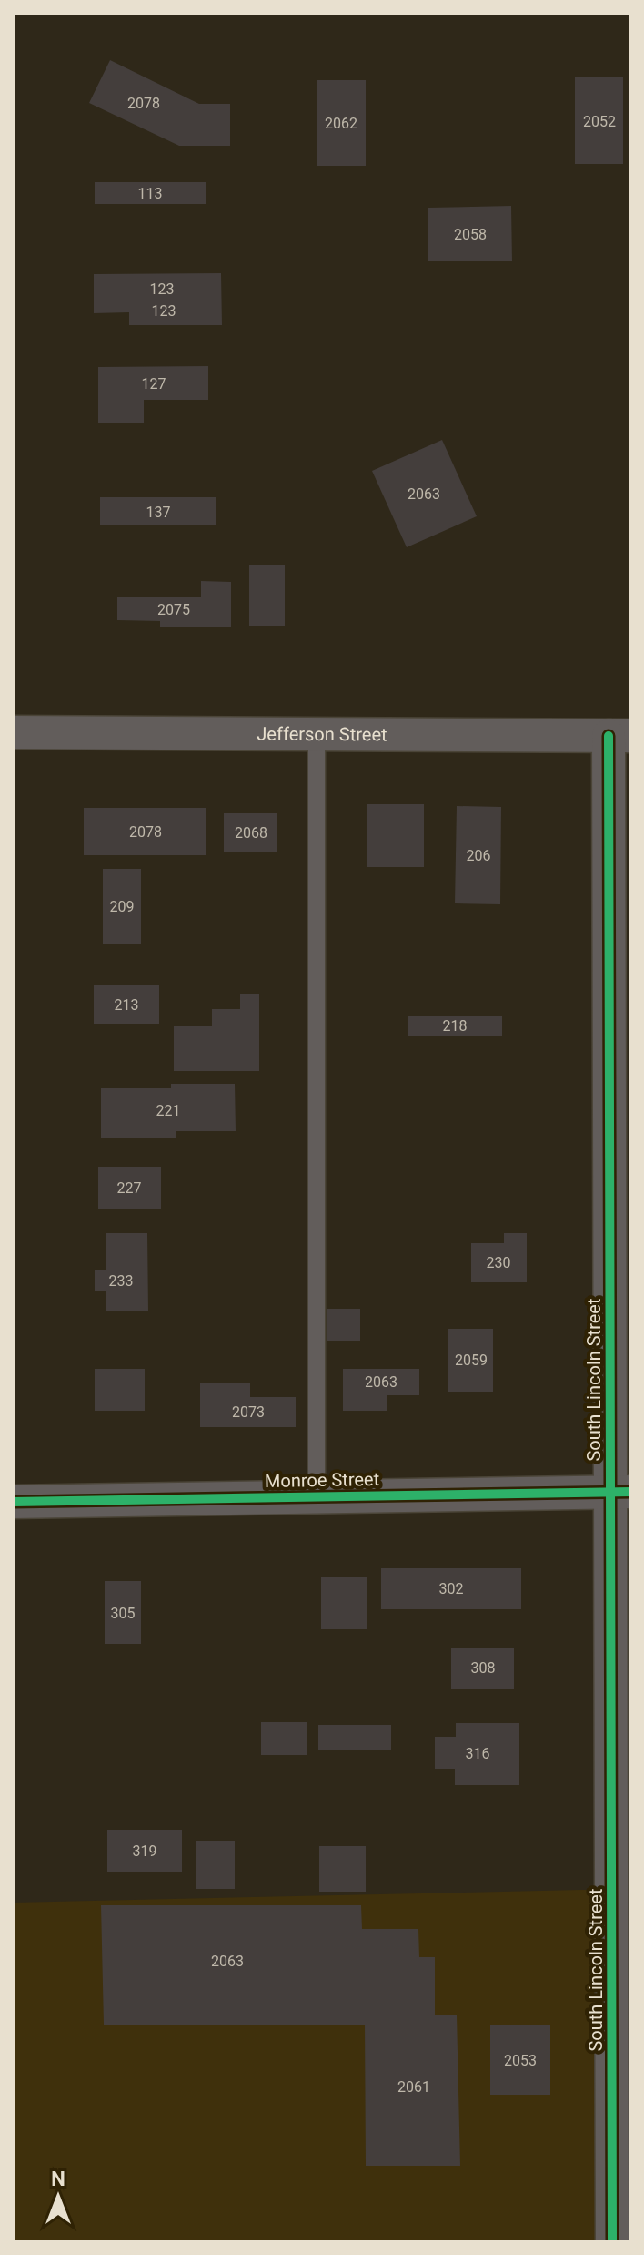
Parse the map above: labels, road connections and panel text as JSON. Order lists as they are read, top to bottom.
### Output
{
  "streets": {
    "street": ["Jefferson Street", "South Lincoln Street", "Monroe Street"]
  },
  "crossings": [
    ["Jefferson Street", "South Lincoln Street"],
    ["South Lincoln Street", "Monroe Street"]
  ],
  "house_numbers": [
    "2078",
    "2052",
    "2062",
    "113",
    "2058",
    "123",
    "123",
    "127",
    "2063",
    "137",
    "2075",
    "2078",
    "2068",
    "206",
    "209",
    "213",
    "218",
    "221",
    "227",
    "230",
    "233",
    "2059",
    "2063",
    "2073",
    "302",
    "305",
    "308",
    "316",
    "319",
    "2063",
    "2053",
    "2061"
  ],
  "north": "top"
}
